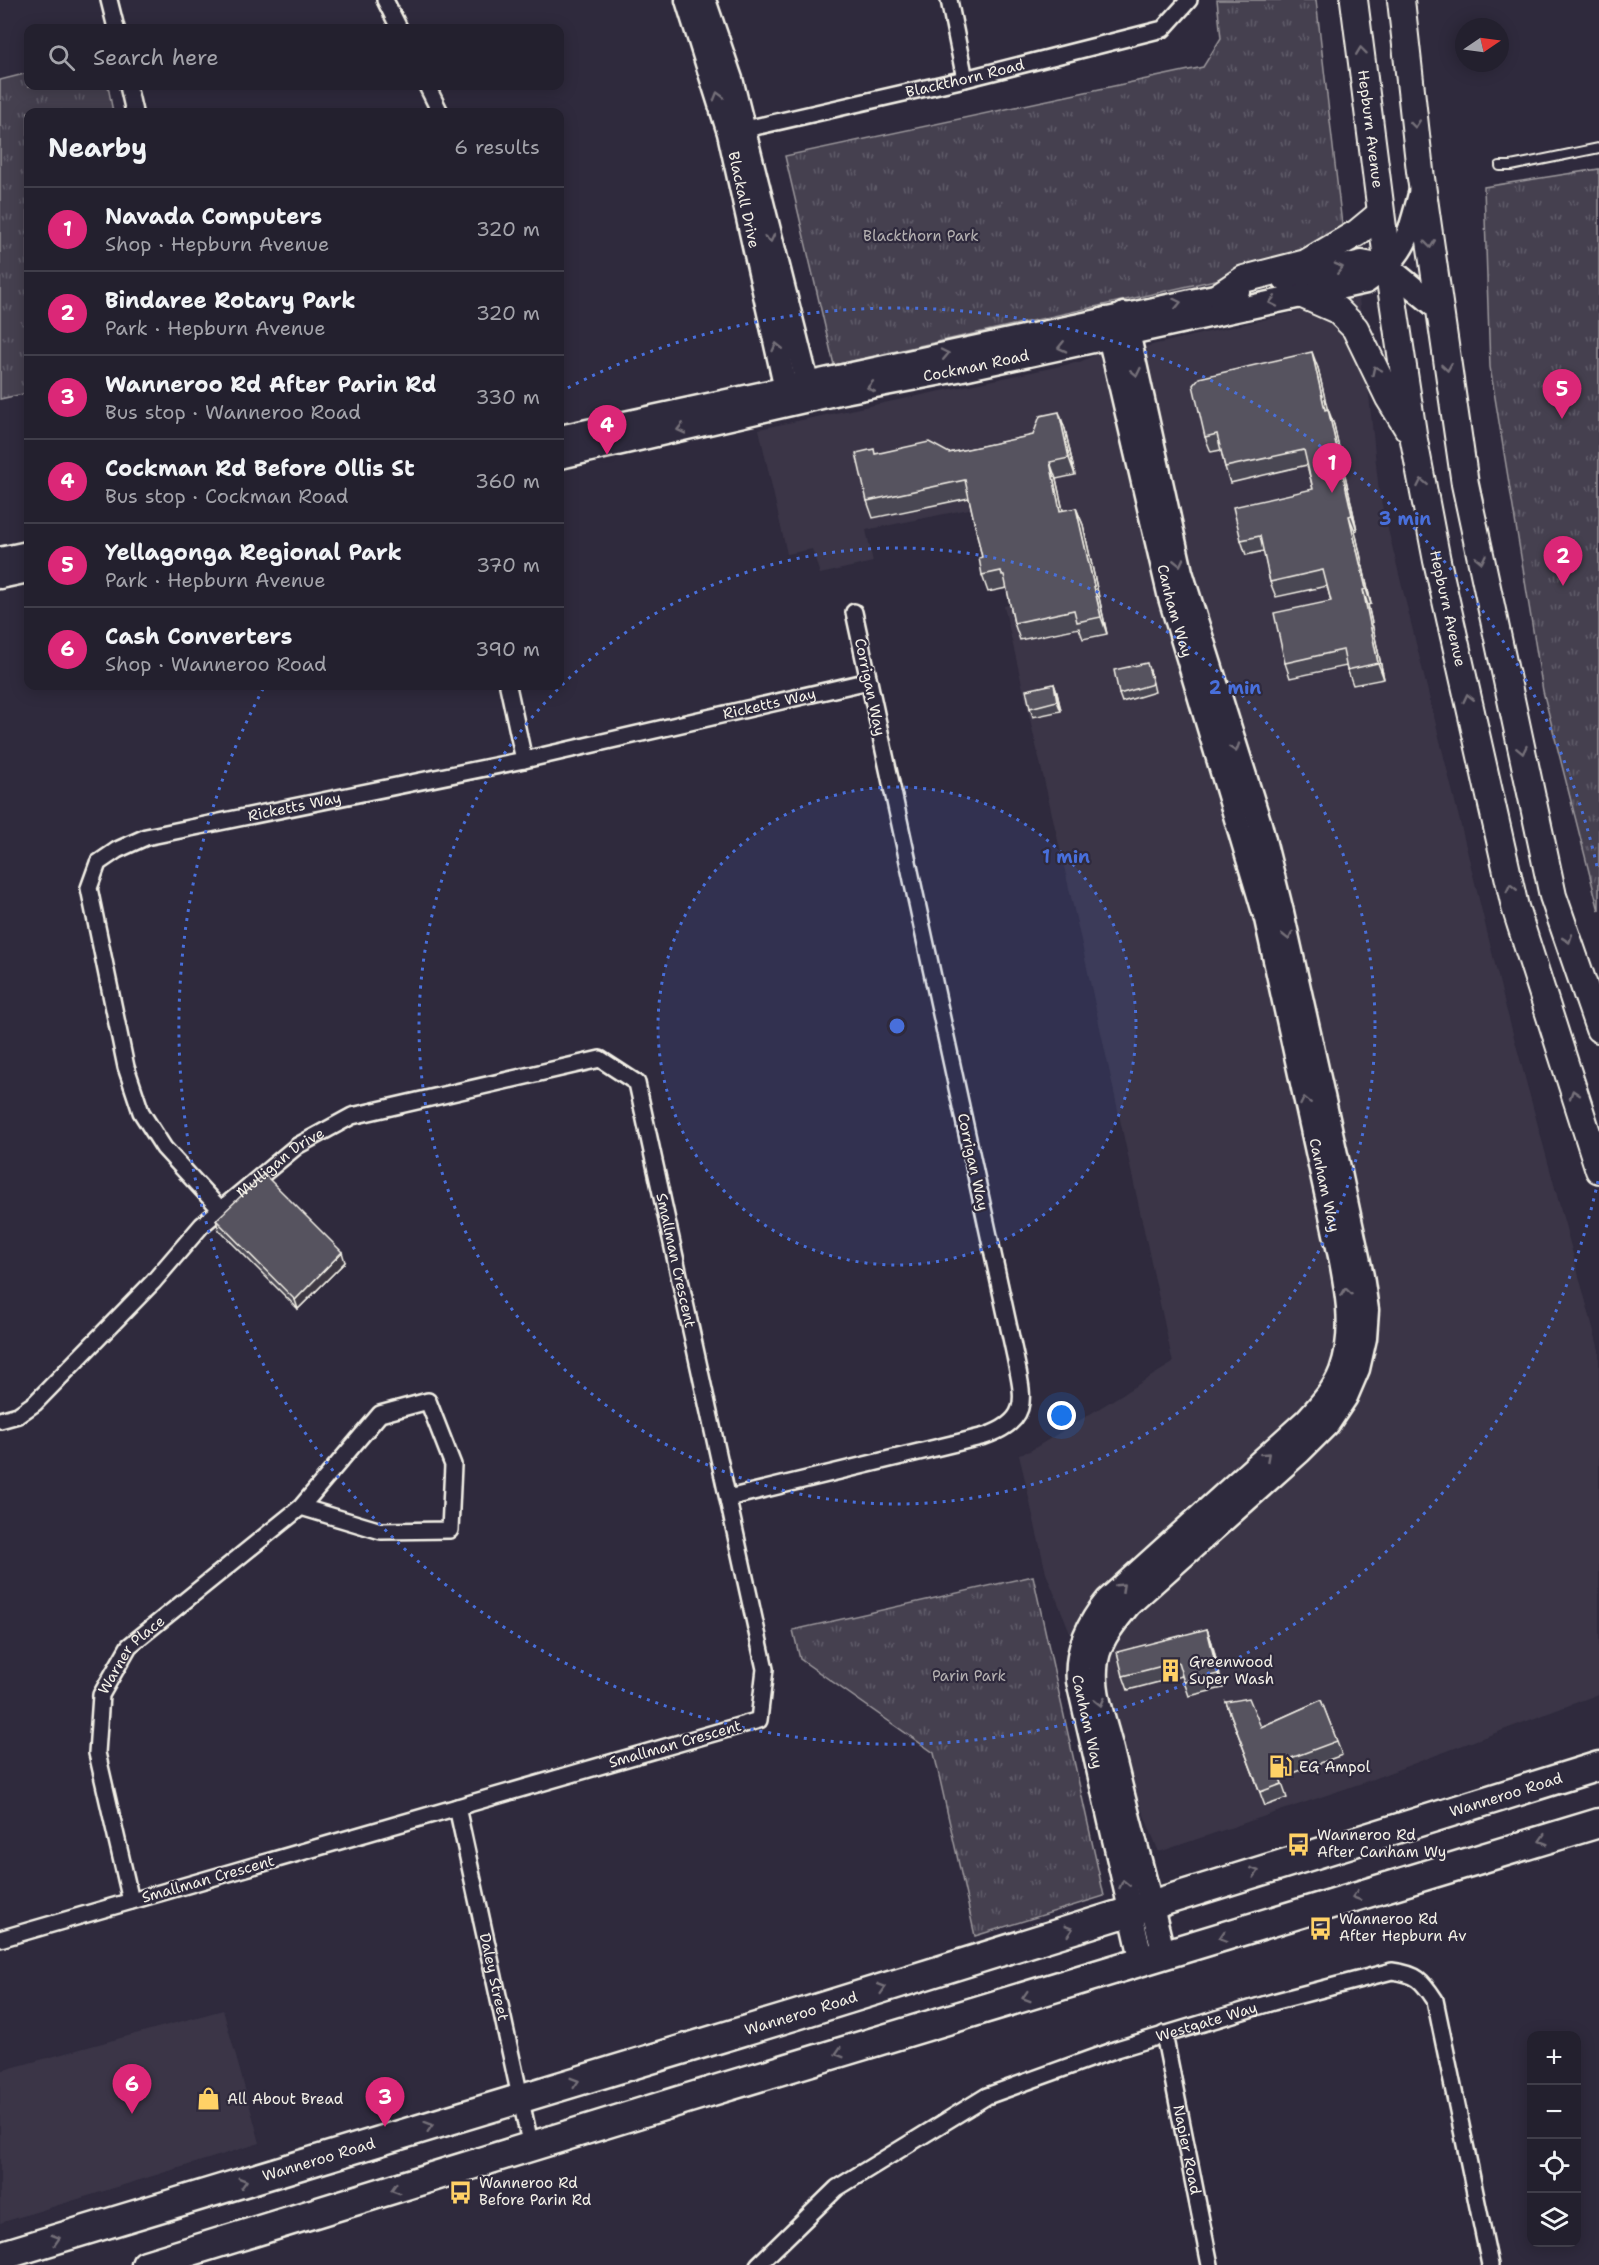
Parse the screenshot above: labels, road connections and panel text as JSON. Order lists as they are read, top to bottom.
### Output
{
  "streets": {
    "highway": ["Wanneroo Road"],
    "main road": [
      "Hepburn Avenue",
      "Blackall Drive",
      "Cockman Road",
      "Canham Way"
    ],
    "street": [
      "Blackthorn Road",
      "Corrigan Way",
      "Ricketts Way",
      "Mulligan Drive",
      "Smallman Crescent",
      "Warner Place",
      "Daley Street",
      "Westgate Way",
      "Napier Road"
    ]
  },
  "crossings": [
    ["Blackthorn Road", "Blackall Drive"],
    ["Hepburn Avenue", "Cockman Road"],
    ["Blackall Drive", "Cockman Road"],
    ["Cockman Road", "Canham Way"],
    ["Canham Way", "Wanneroo Road"],
    ["Corrigan Way", "Ricketts Way"],
    ["Corrigan Way", "Smallman Crescent"],
    ["Ricketts Way", "Mulligan Drive"],
    ["Mulligan Drive", "Smallman Crescent"],
    ["Smallman Crescent", "Warner Place"],
    ["Smallman Crescent", "Daley Street"],
    ["Wanneroo Road", "Daley Street"],
    ["Westgate Way", "Napier Road"]
  ],
  "parks": ["Blackthorn Park", "Parin Park"],
  "places": {
    "building": ["Greenwood Super Wash"],
    "fuel station": ["EG Ampol"],
    "bus stop": ["Wanneroo Rd After Canham Wy", "Wanneroo Rd After Hepburn Av", "Wanneroo Rd Before Parin Rd"],
    "shop": ["All About Bread"]
  },
  "north": "right",
  "page": {
    "search": "Search here",
    "heading": ["Nearby", "6 results"],
    "list": [
      {
        "mark": "1",
        "name": "Navada Computers",
        "note": "Shop · Hepburn Avenue",
        "value": "320 m"
      },
      {
        "mark": "2",
        "name": "Bindaree Rotary Park",
        "note": "Park · Hepburn Avenue",
        "value": "320 m"
      },
      {
        "mark": "3",
        "name": "Wanneroo Rd After Parin Rd",
        "note": "Bus stop · Wanneroo Road",
        "value": "330 m"
      },
      {
        "mark": "4",
        "name": "Cockman Rd Before Ollis St",
        "note": "Bus stop · Cockman Road",
        "value": "360 m"
      },
      {
        "mark": "5",
        "name": "Yellagonga Regional Park",
        "note": "Park · Hepburn Avenue",
        "value": "370 m"
      },
      {
        "mark": "6",
        "name": "Cash Converters",
        "note": "Shop · Wanneroo Road",
        "value": "390 m"
      }
    ],
    "pins": [
      "5",
      "4",
      "1",
      "2",
      "6",
      "3"
    ],
    "map_buttons": ["+", "−"]
  },
  "rings": ["3 min", "2 min", "1 min"]
}
